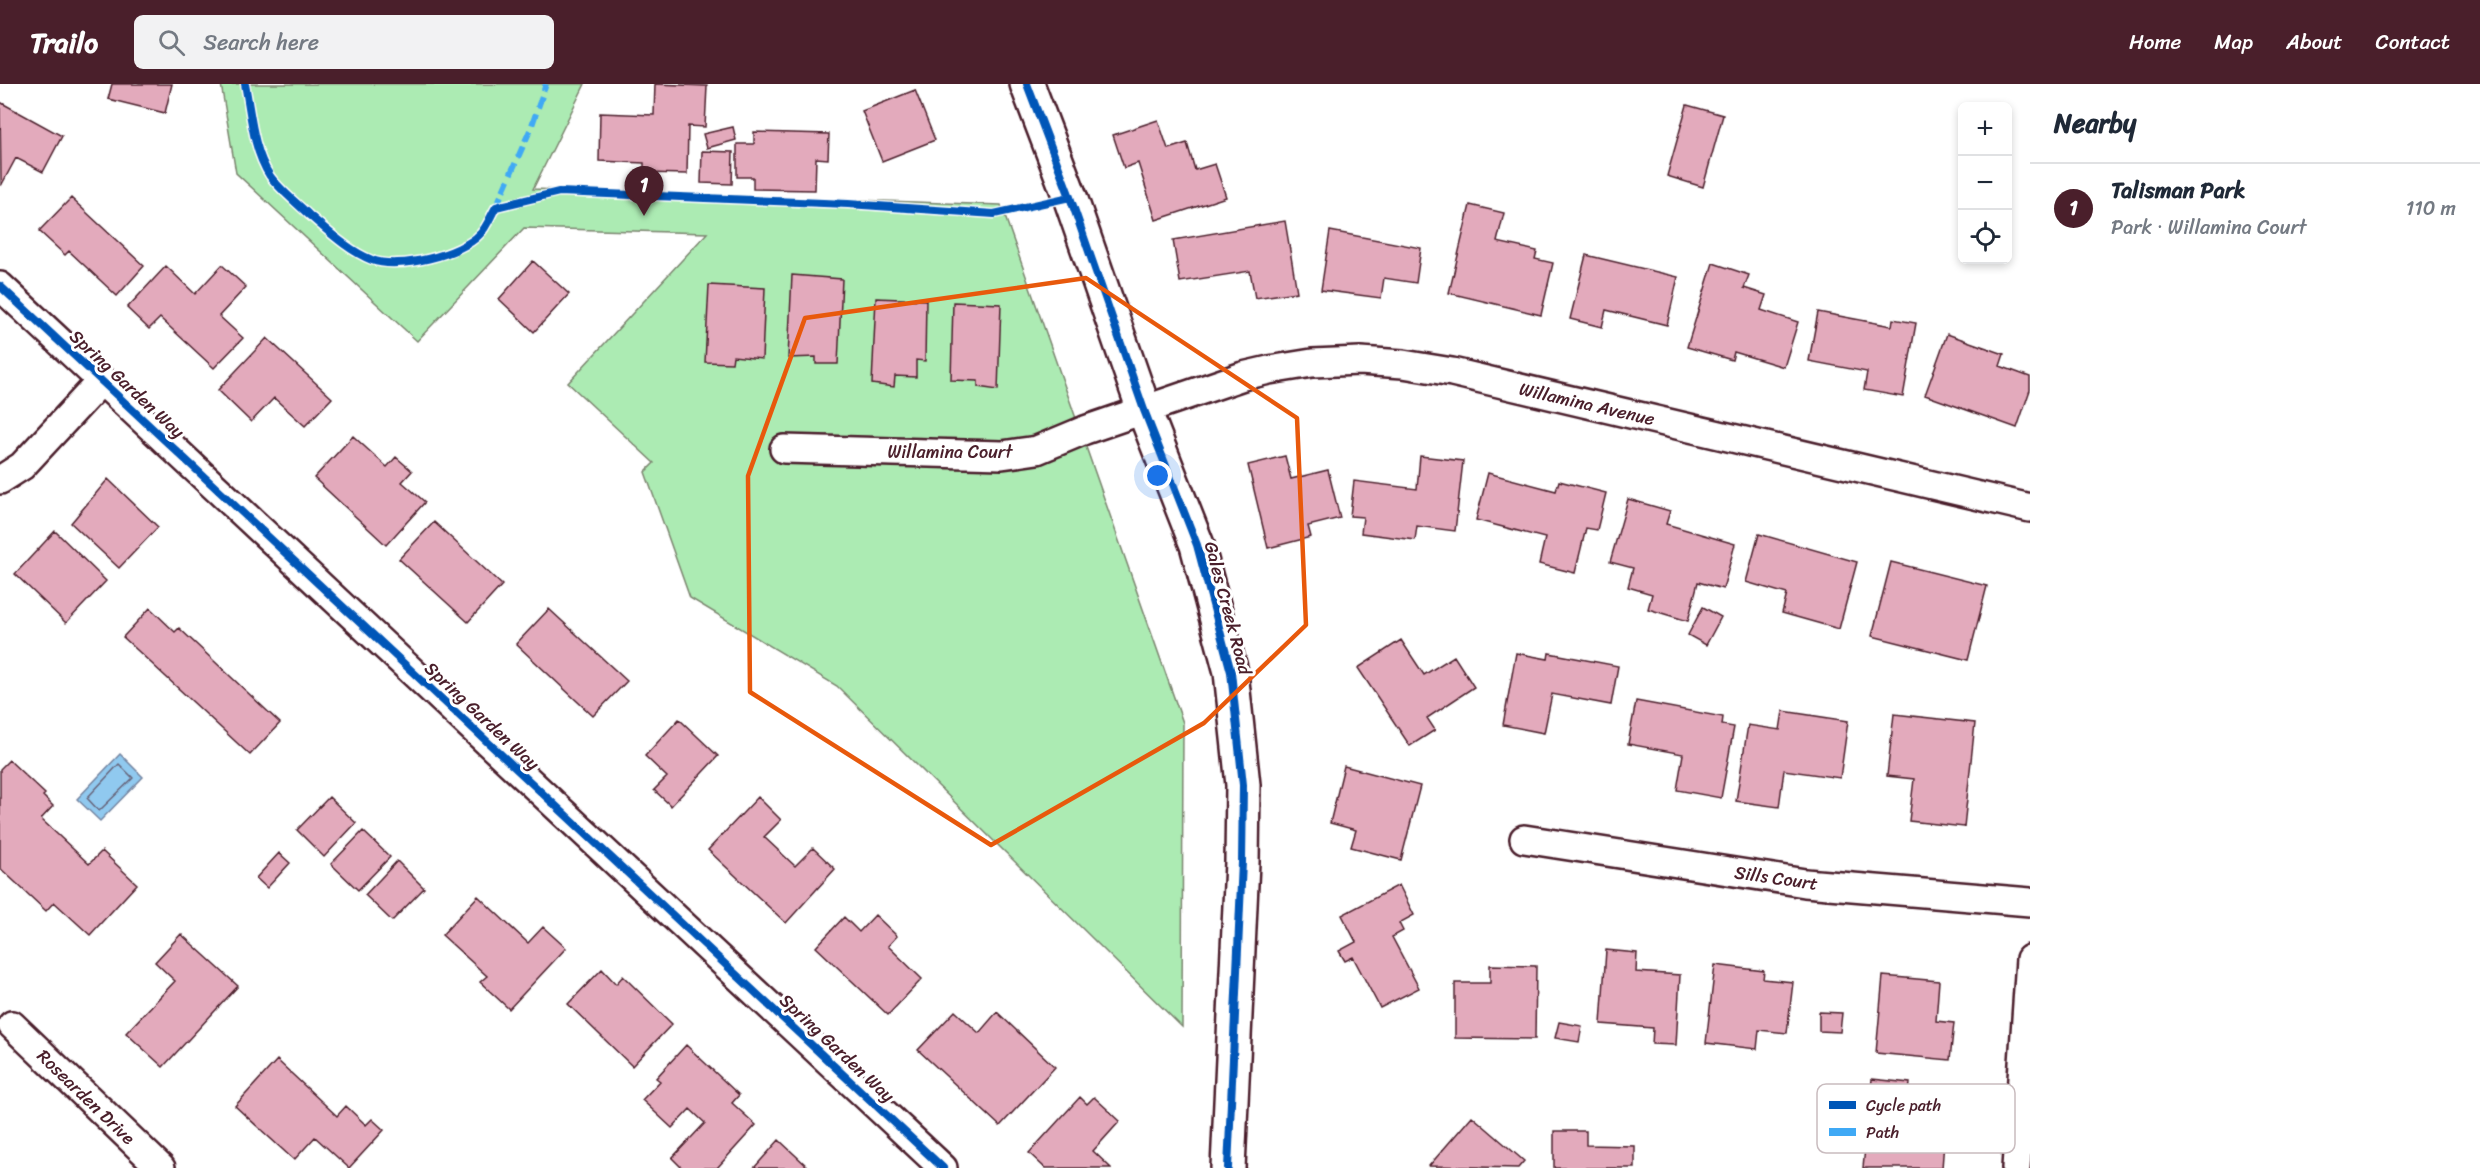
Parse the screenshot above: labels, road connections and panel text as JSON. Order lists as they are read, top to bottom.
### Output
{
  "streets": {
    "main road": ["Gales Creek Road"],
    "street": [
      "Spring Garden Way",
      "Willamina Avenue",
      "Willamina Court",
      "Sills Court",
      "Rosearden Drive"
    ]
  },
  "crossings": [
    ["Willamina Avenue", "Willamina Court"],
    ["Willamina Avenue", "Gales Creek Road"],
    ["Willamina Court", "Gales Creek Road"]
  ],
  "legend": ["Cycle path", "Path"],
  "page": {
    "header": "Trailo",
    "search": "Search here",
    "nav": [
      "Home",
      "Map",
      "About",
      "Contact"
    ],
    "heading": "Nearby",
    "map_buttons": ["+", "−"],
    "list": [
      {
        "mark": "1",
        "name": "Talisman Park",
        "note": "Park · Willamina Court",
        "value": "110 m"
      }
    ],
    "pins": "1"
  }
}
